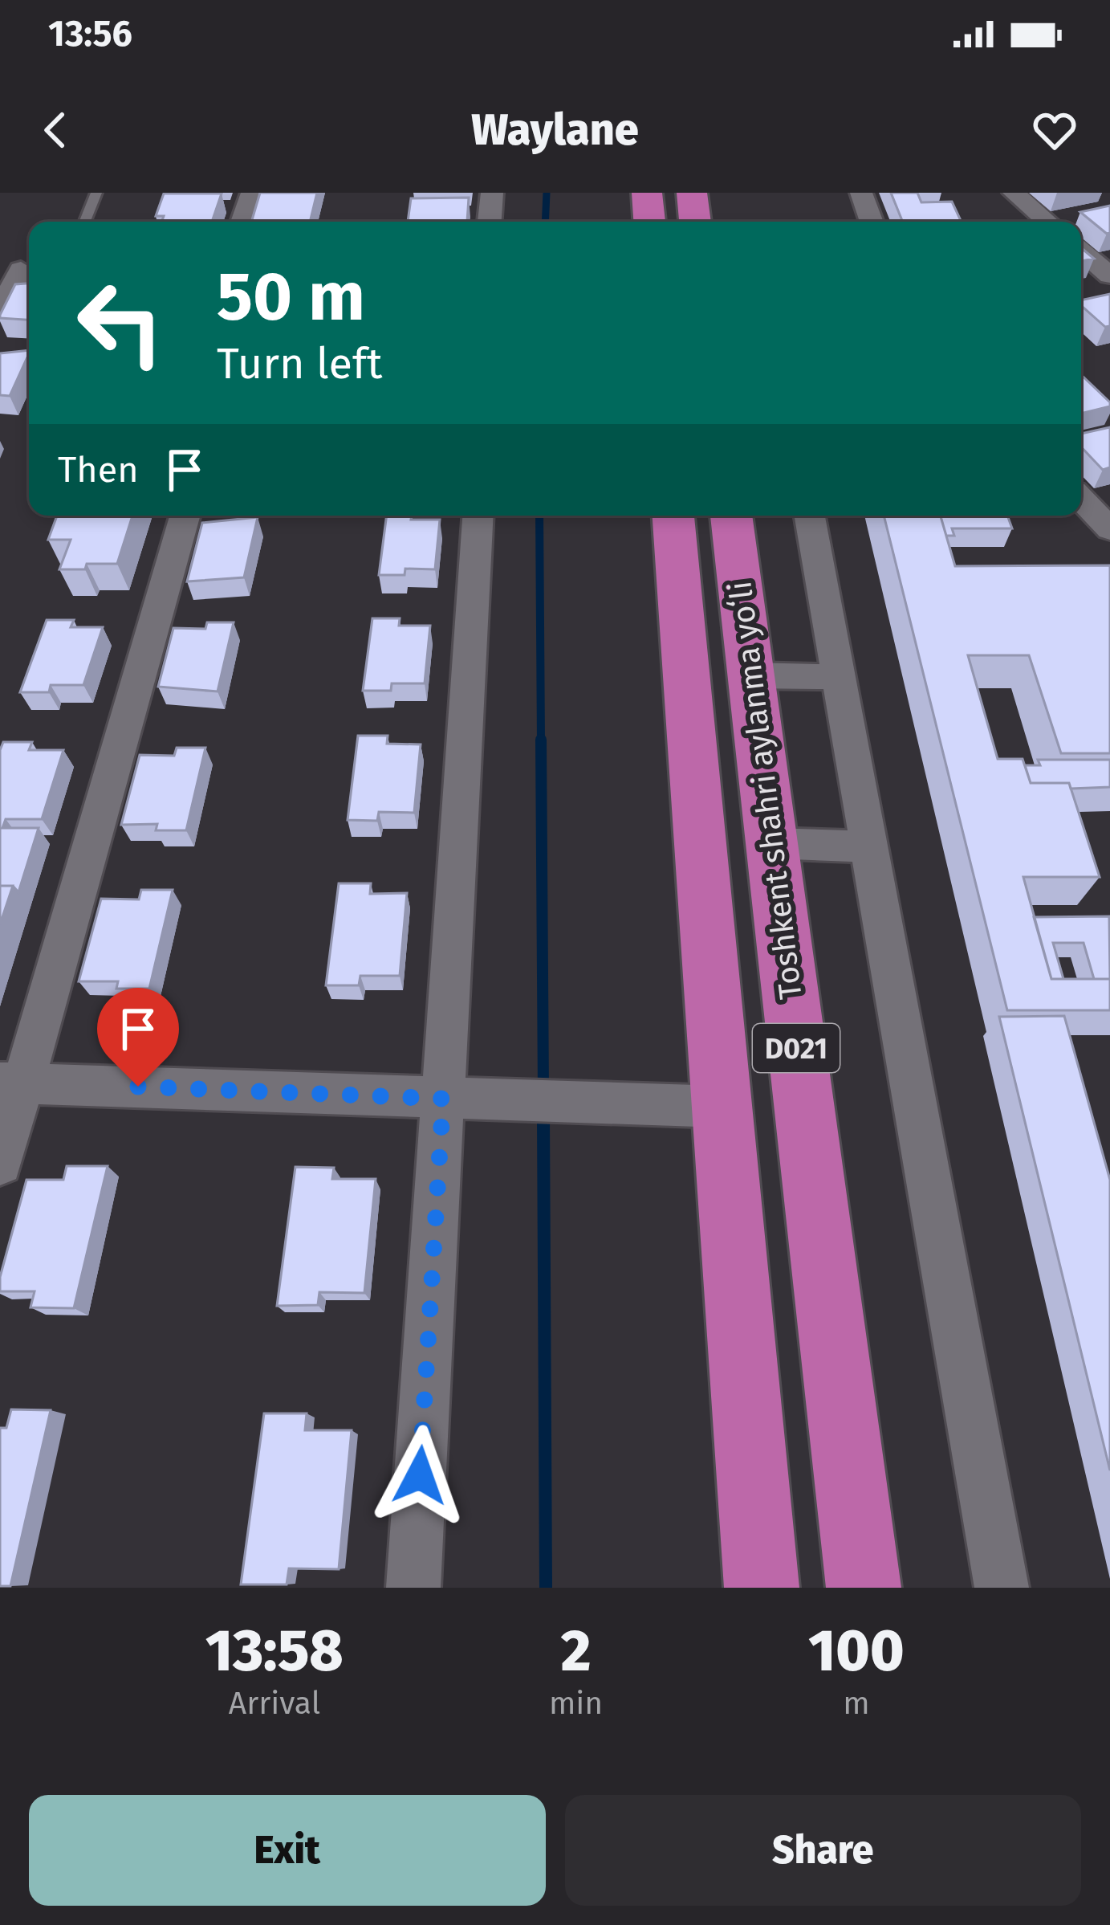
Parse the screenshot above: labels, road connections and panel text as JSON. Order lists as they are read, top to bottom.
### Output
{
  "streets": {
    "highway": ["Toshkent shahri aylanma yoʻli", "D021"]
  },
  "page": {
    "status": "13:56",
    "header": "Waylane",
    "turn": ["50 m", "Turn left"],
    "then": "Then",
    "eta": [
      "13:58",
      "Arrival",
      "2",
      "min",
      "100",
      "m"
    ],
    "buttons": ["Exit", "Share"]
  }
}
